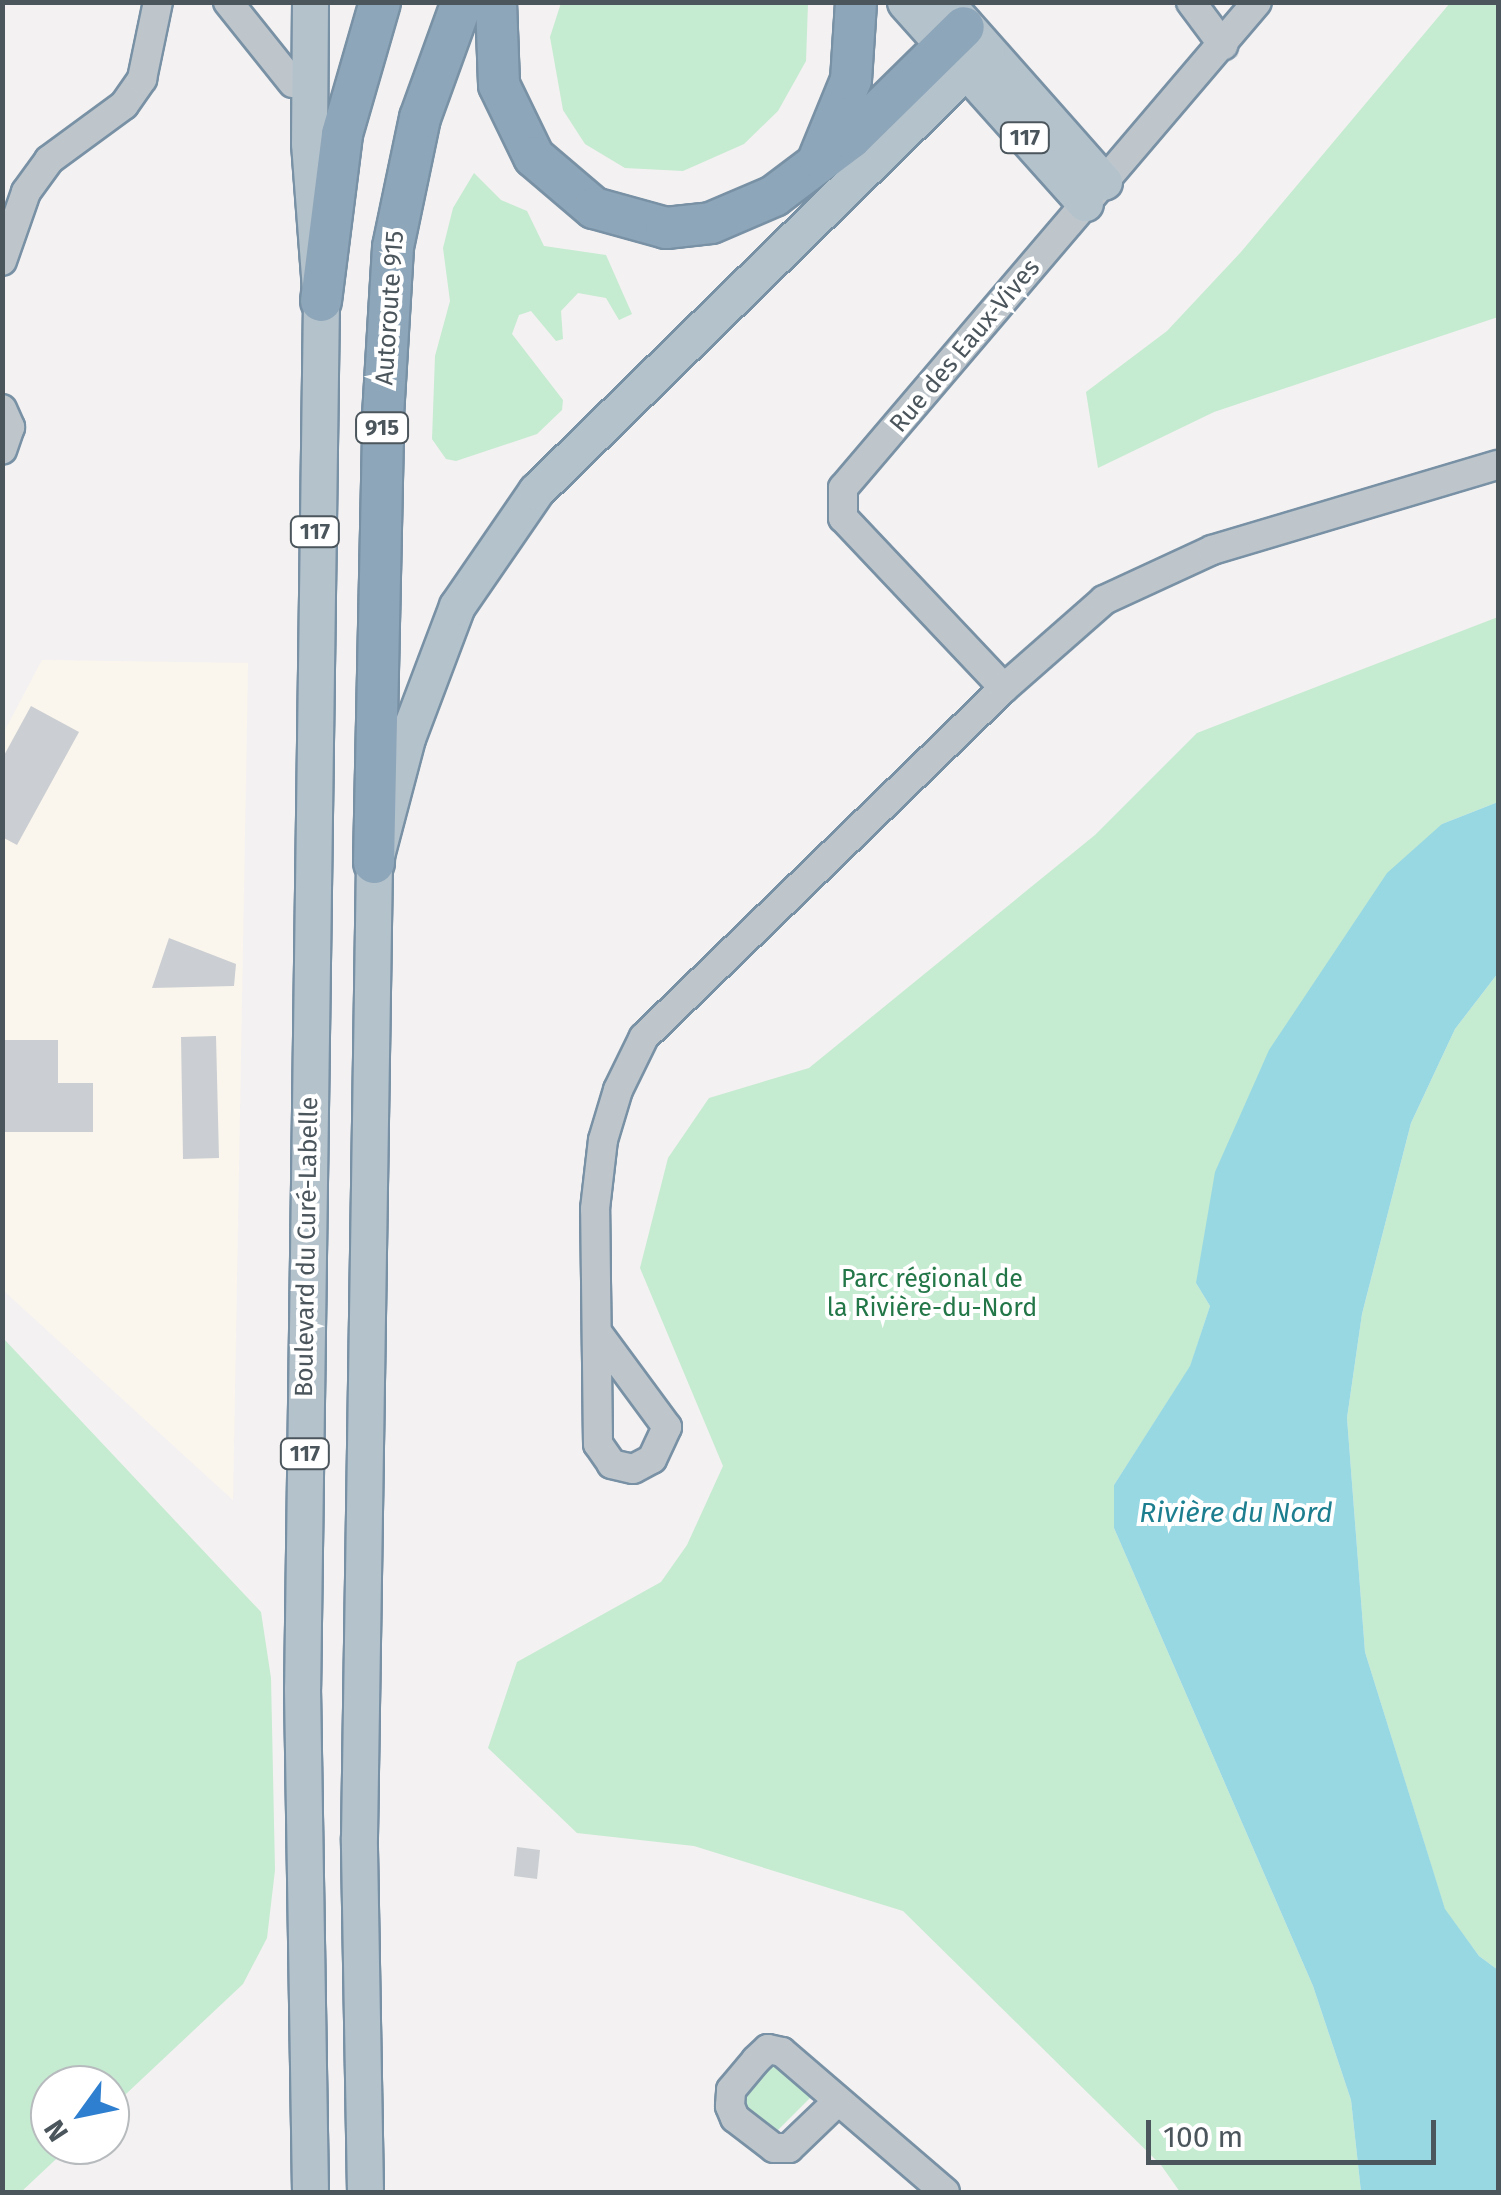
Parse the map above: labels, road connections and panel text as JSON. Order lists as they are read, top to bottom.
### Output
{
  "streets": {
    "highway": ["Autoroute 915", "915"],
    "main road": ["117", "Boulevard du Curé-Labelle"],
    "street": ["Rue des Eaux-Vives"]
  },
  "crossings": [
    ["117", "Autoroute 915"],
    ["117", "Rue des Eaux-Vives"]
  ],
  "water": ["Rivière du Nord"],
  "parks": ["Parc régional de la Rivière-du-Nord"],
  "scale_bar": "100 m",
  "north": "bottom left"
}
